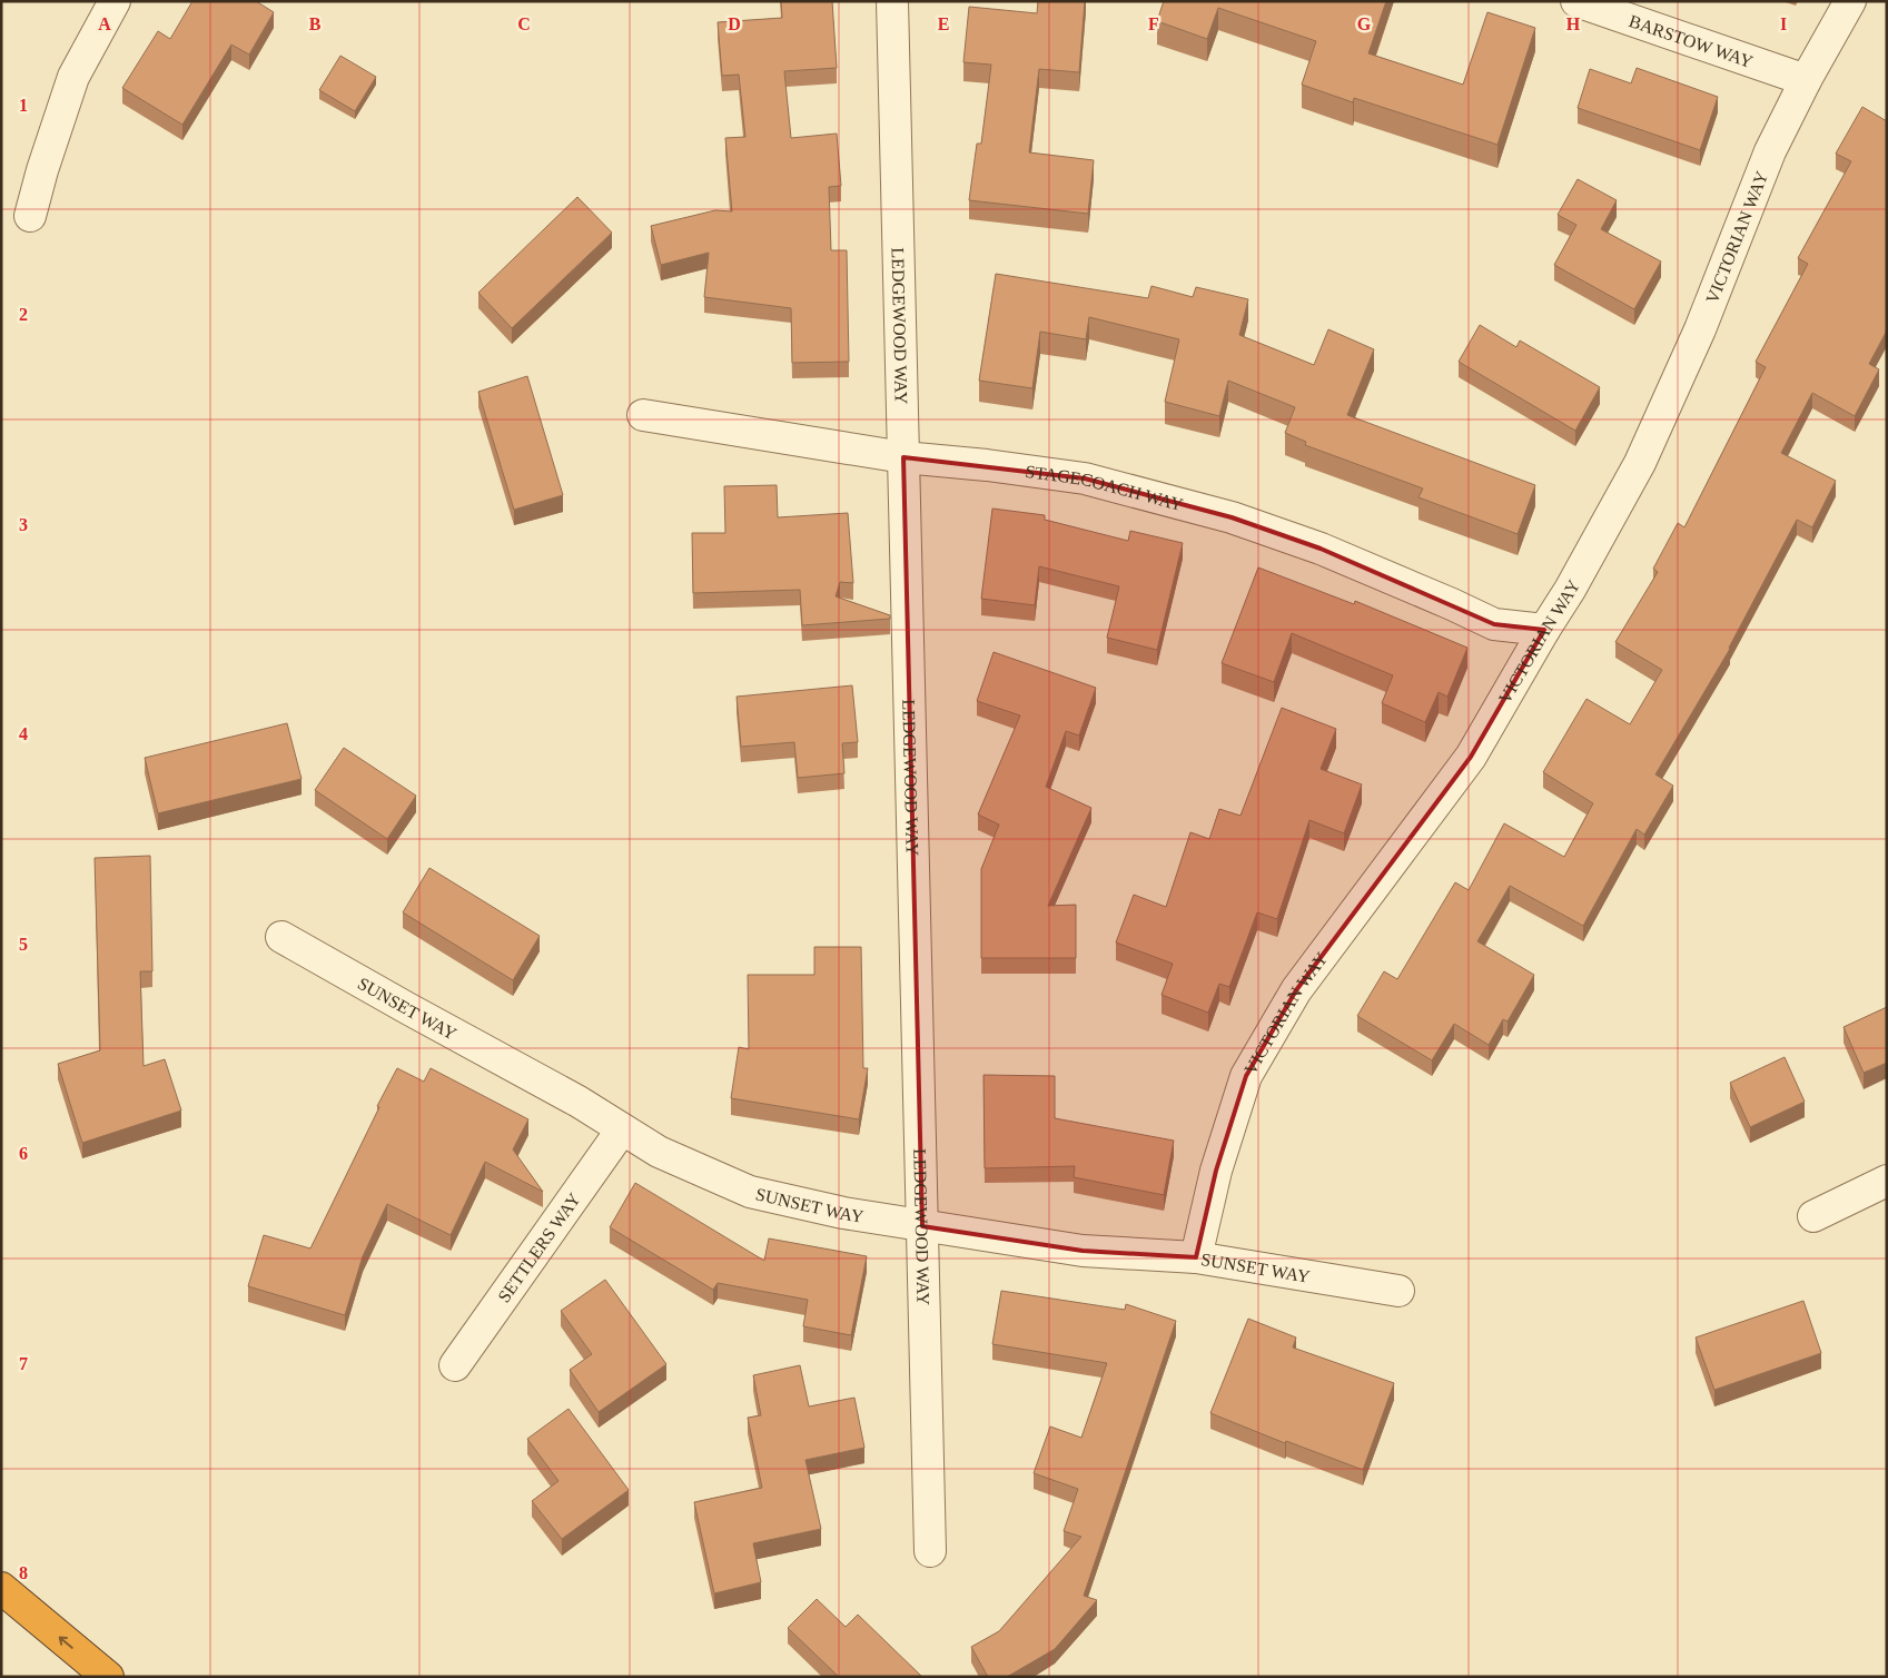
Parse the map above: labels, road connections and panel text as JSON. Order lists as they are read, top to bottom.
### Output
{
  "streets": {
    "street": [
      "BARSTOW WAY",
      "VICTORIAN WAY",
      "LEDGEWOOD WAY",
      "STAGECOACH WAY",
      "SUNSET WAY",
      "SETTLERS WAY"
    ]
  },
  "crossings": [
    ["BARSTOW WAY", "VICTORIAN WAY"],
    ["VICTORIAN WAY", "STAGECOACH WAY"],
    ["VICTORIAN WAY", "SUNSET WAY"],
    ["LEDGEWOOD WAY", "STAGECOACH WAY"],
    ["LEDGEWOOD WAY", "SUNSET WAY"],
    ["SUNSET WAY", "SETTLERS WAY"]
  ],
  "grid": {
    "columns": [
      "A",
      "B",
      "C",
      "D",
      "E",
      "F",
      "G",
      "H",
      "I"
    ],
    "rows": [
      "1",
      "2",
      "3",
      "4",
      "5",
      "6",
      "7",
      "8"
    ]
  }
}
